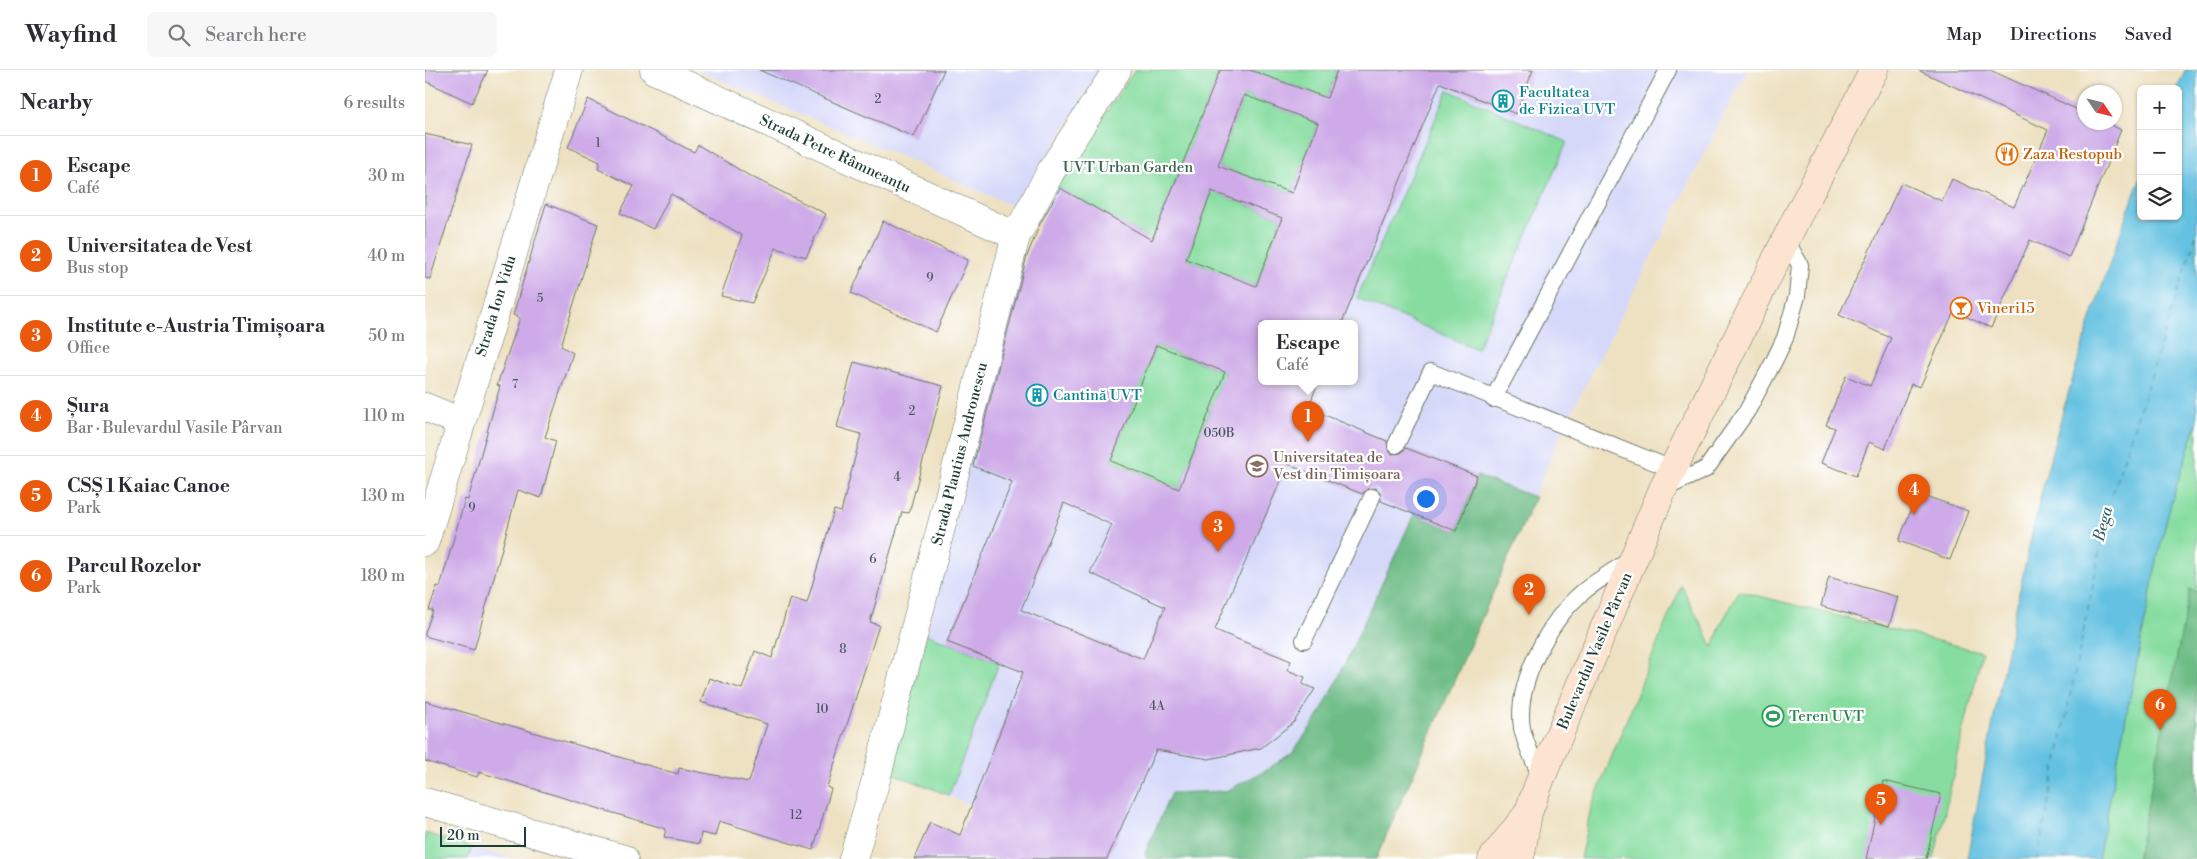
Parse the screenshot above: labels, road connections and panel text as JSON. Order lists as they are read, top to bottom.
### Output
{
  "streets": {
    "main road": ["Bulevardul Vasile Pârvan"],
    "street": ["Strada Petre Râmneanțu", "Strada Ion Vidu", "Strada Plautius Andronescu"]
  },
  "crossings": [
    ["Strada Petre Râmneanțu", "Strada Plautius Andronescu"]
  ],
  "water": ["Bega"],
  "parks": ["UVT Urban Garden"],
  "places": {
    "building": ["Facultatea de Fizica UVT", "Cantină UVT"],
    "restaurant": ["Zaza Restopub"],
    "bar": ["Vineri15"],
    "school or university": ["Universitatea de Vest din Timișoara"],
    "sports": ["Teren UVT"]
  },
  "house_numbers": [
    "2",
    "1",
    "9",
    "5",
    "7",
    "2",
    "050B",
    "4",
    "9",
    "6",
    "8",
    "4A",
    "10",
    "12"
  ],
  "scale_bar": "20 m",
  "north": "bottom right",
  "page": {
    "header": "Wayfind",
    "search": "Search here",
    "nav": ["Map", "Directions", "Saved"],
    "heading": ["Nearby", "6 results"],
    "map_buttons": ["+", "−"],
    "list": [
      {
        "mark": "1",
        "name": "Escape",
        "note": "Café",
        "value": "30 m"
      },
      {
        "mark": "2",
        "name": "Universitatea de Vest",
        "note": "Bus stop",
        "value": "40 m"
      },
      {
        "mark": "3",
        "name": "Institute e-Austria Timișoara",
        "note": "Office",
        "value": "50 m"
      },
      {
        "mark": "4",
        "name": "Șura",
        "note": "Bar · Bulevardul Vasile Pârvan",
        "value": "110 m"
      },
      {
        "mark": "5",
        "name": "CSȘ 1 Kaiac Canoe",
        "note": "Park",
        "value": "130 m"
      },
      {
        "mark": "6",
        "name": "Parcul Rozelor",
        "note": "Park",
        "value": "180 m"
      }
    ],
    "popup": ["Escape", "Café"],
    "pins": [
      "1",
      "4",
      "3",
      "2",
      "6",
      "5"
    ],
    "scale": "20 m"
  }
}
